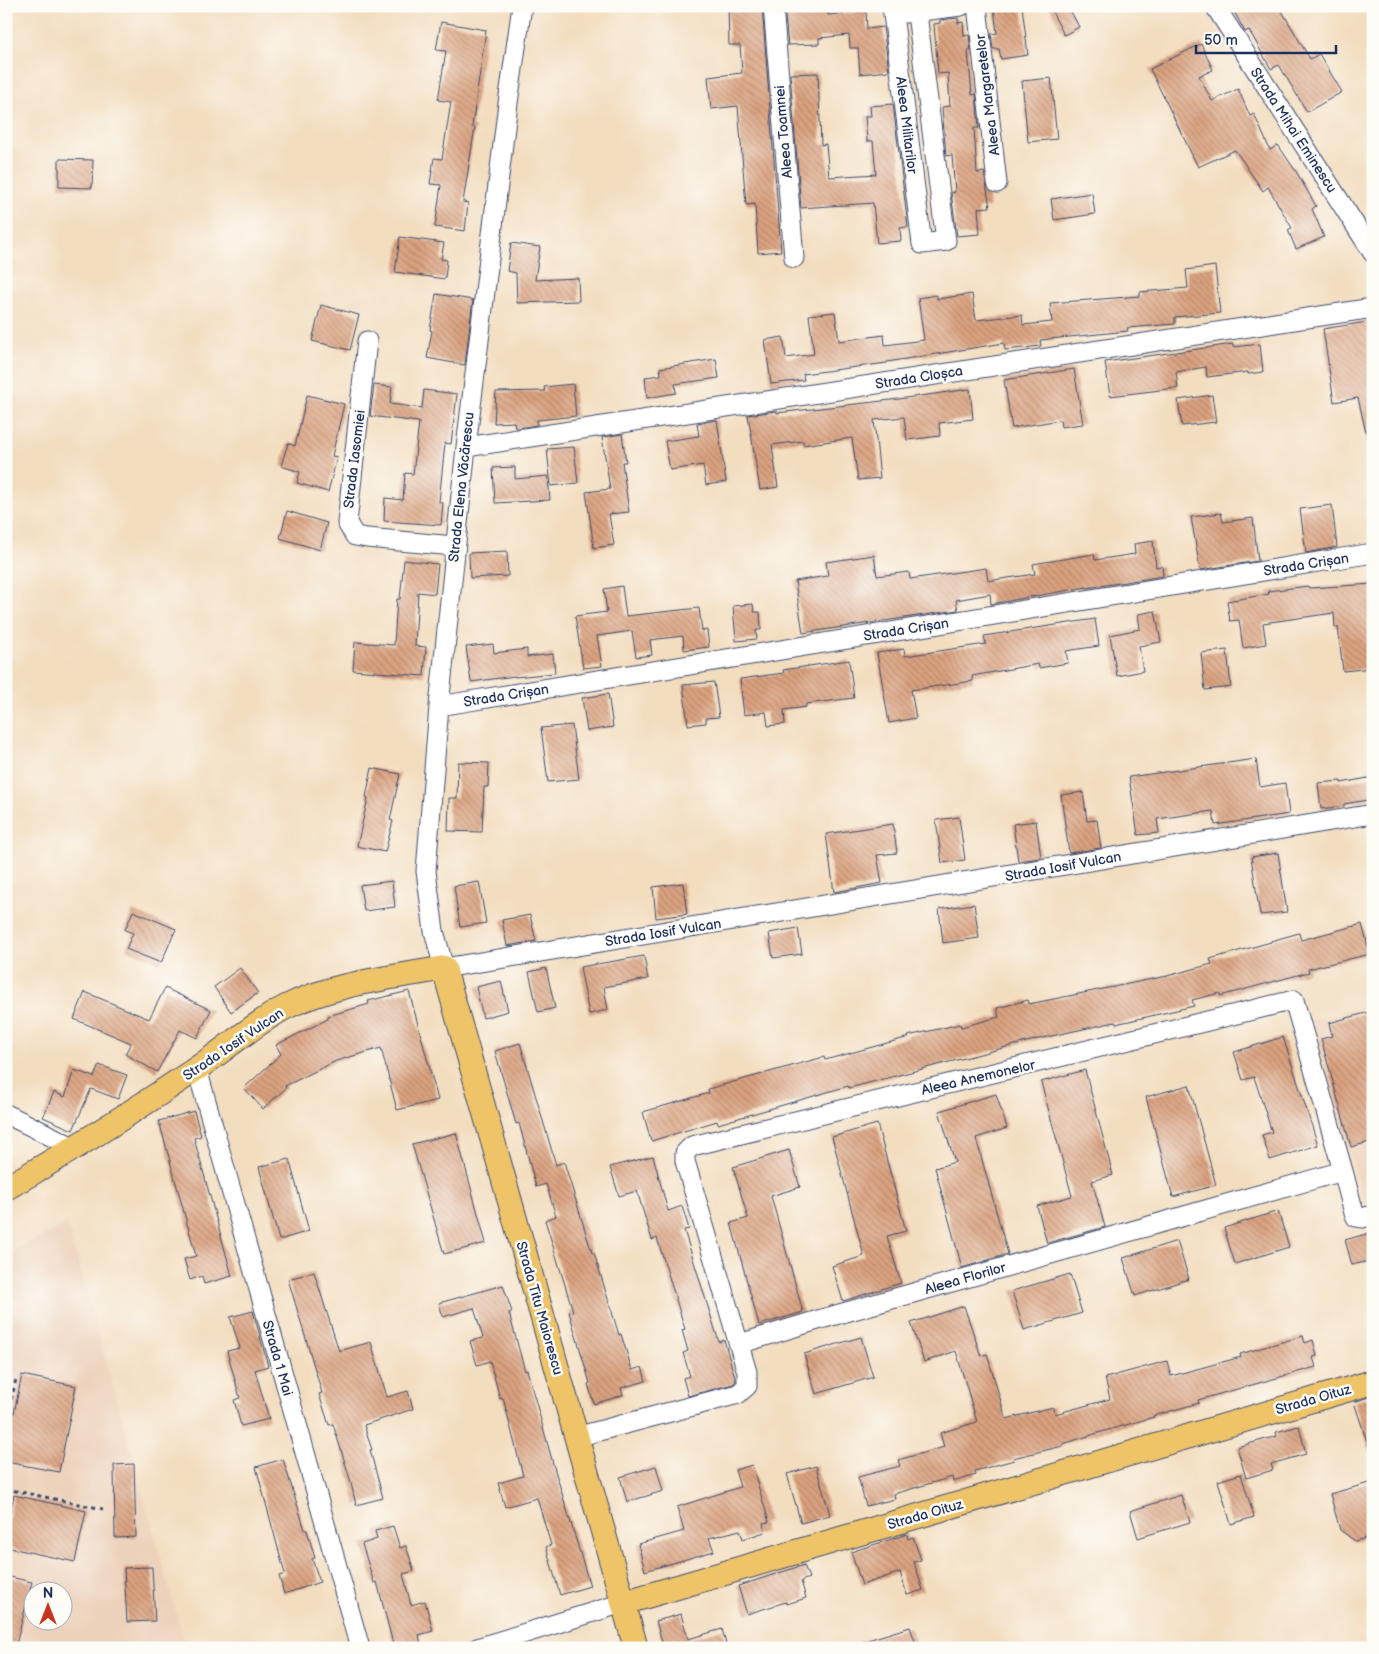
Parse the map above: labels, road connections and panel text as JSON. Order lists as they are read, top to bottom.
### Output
{
  "streets": {
    "main road": ["Strada Iosif Vulcan", "Strada Titu Maiorescu", "Strada Oituz"],
    "street": [
      "Aleea Margaretelor",
      "Aleea Militarilor",
      "Strada Mihai Eminescu",
      "Aleea Toamnei",
      "Strada Cloșca",
      "Strada Iasomiei",
      "Strada Elena Văcărescu",
      "Strada Crișan",
      "Aleea Anemonelor",
      "Aleea Florilor",
      "Strada 1 Mai"
    ]
  },
  "crossings": [
    ["Strada Cloșca", "Strada Elena Văcărescu"],
    ["Strada Iasomiei", "Strada Elena Văcărescu"],
    ["Strada Elena Văcărescu", "Strada Crișan"],
    ["Strada Elena Văcărescu", "Strada Iosif Vulcan"],
    ["Strada Elena Văcărescu", "Strada Titu Maiorescu"],
    ["Strada Iosif Vulcan", "Strada Titu Maiorescu"],
    ["Strada Iosif Vulcan", "Strada 1 Mai"],
    ["Aleea Anemonelor", "Aleea Florilor"],
    ["Strada Titu Maiorescu", "Strada Oituz"]
  ],
  "scale_bar": "50 m",
  "north": "top"
}
